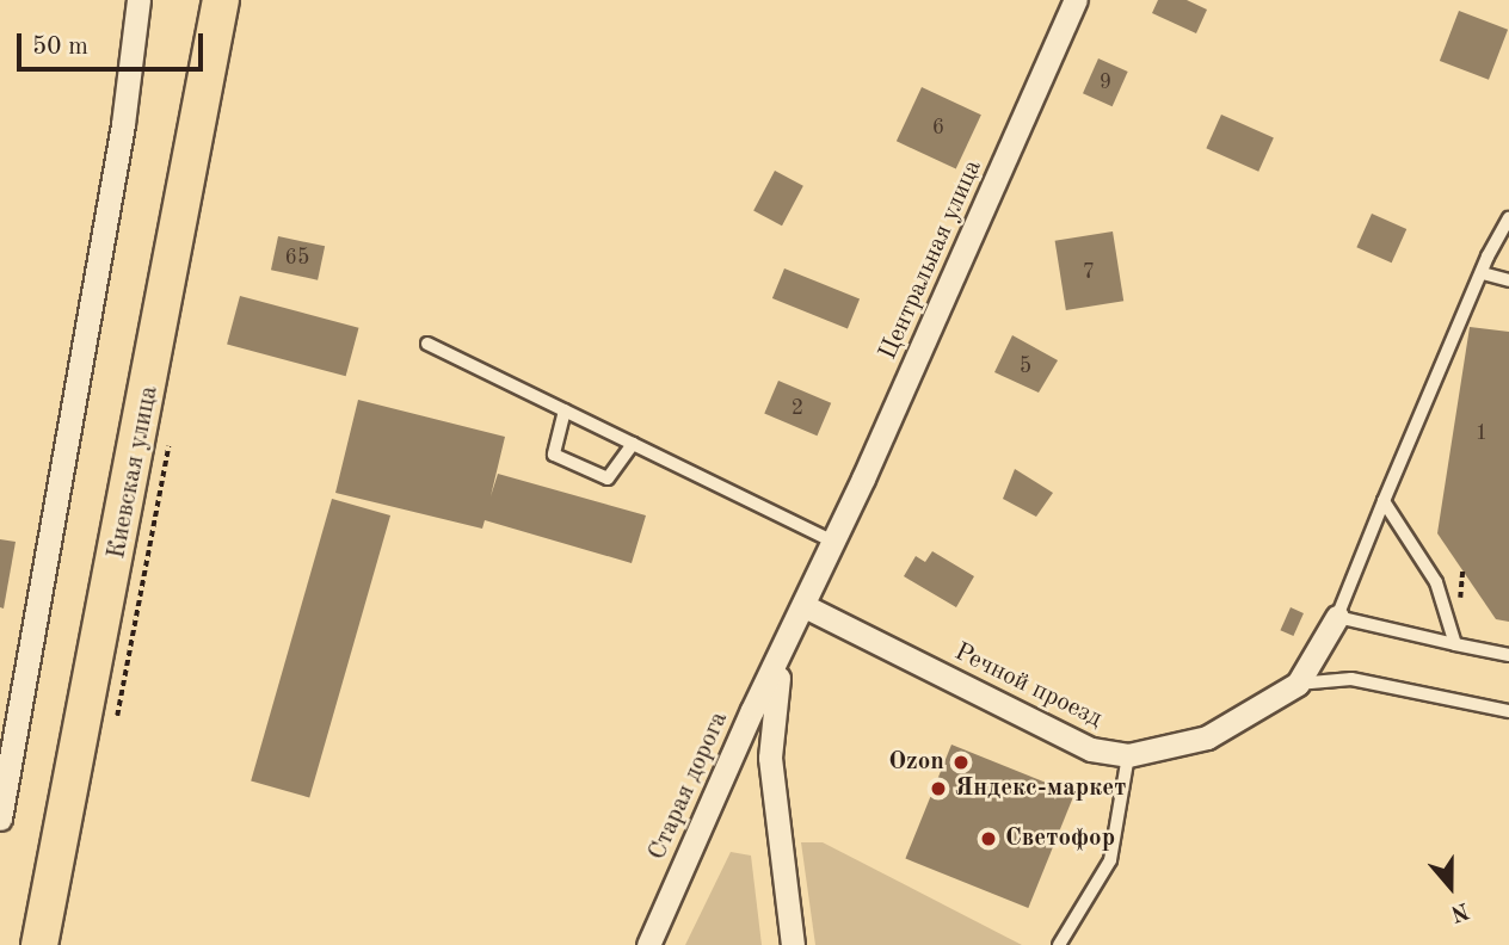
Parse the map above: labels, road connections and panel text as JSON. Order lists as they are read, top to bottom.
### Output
{
  "streets": {
    "main road": ["Киевская улица"],
    "street": ["Центральная улица", "Речной проезд", "Старая дорога"]
  },
  "crossings": [
    ["Центральная улица", "Старая дорога"],
    ["Речной проезд", "Старая дорога"]
  ],
  "places": ["Ozon", "Яндекс-маркет", "Светофор"],
  "house_numbers": [
    "9",
    "6",
    "65",
    "7",
    "5",
    "2",
    "1"
  ],
  "scale_bar": "50 m",
  "north": "bottom"
}
